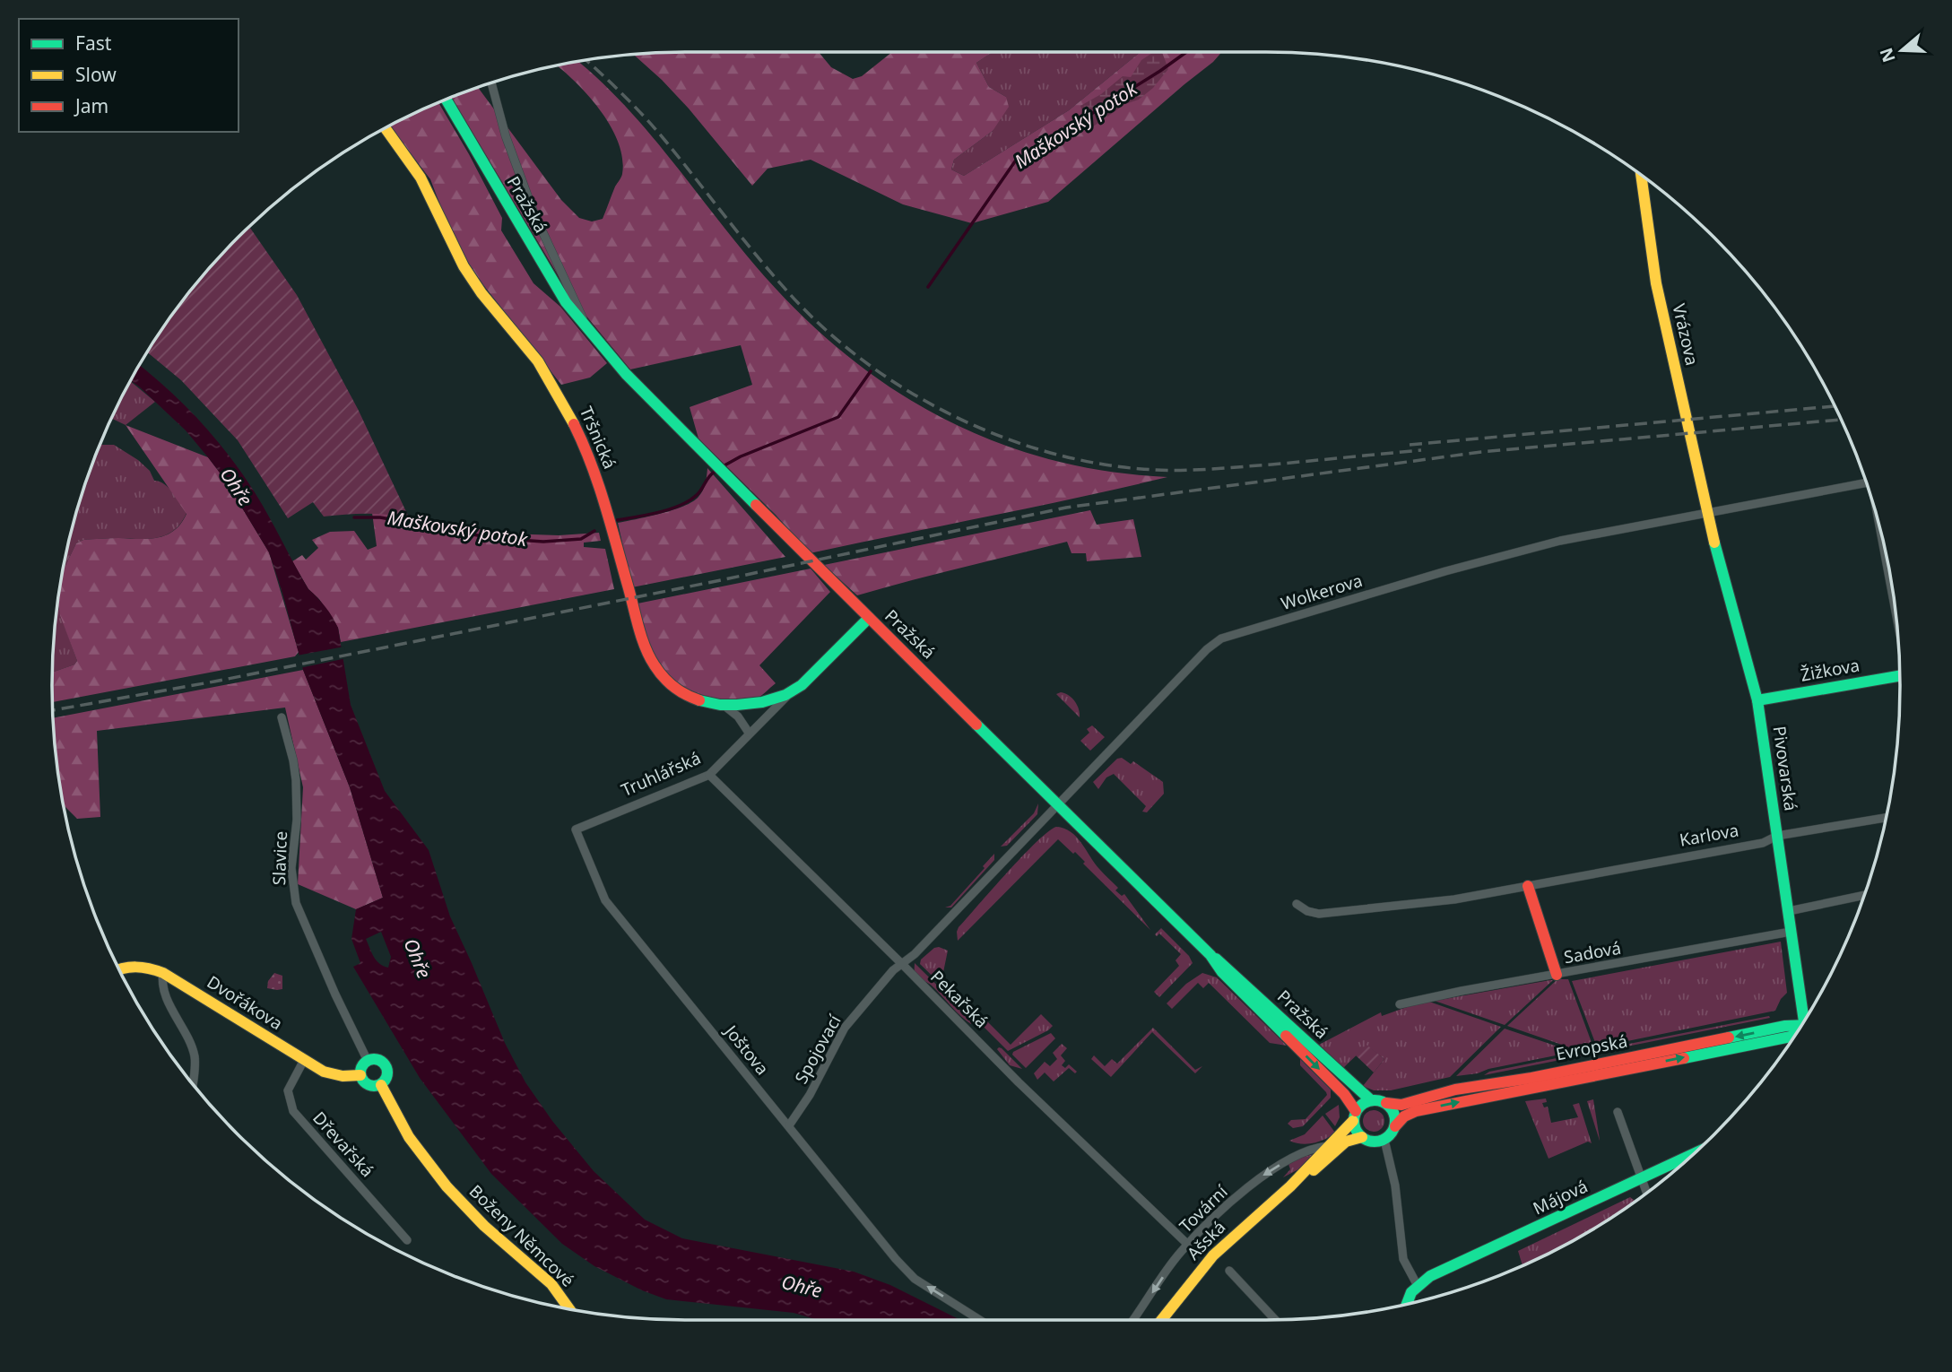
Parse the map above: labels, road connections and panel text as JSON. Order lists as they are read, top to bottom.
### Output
{
  "streets": {
    "street": [
      "Pražská",
      "Vrázova",
      "Tršnická",
      "Wolkerova",
      "Žižkova",
      "Pivovarská",
      "Truhlářská",
      "Karlova",
      "Slavice",
      "Sadová",
      "Pekařská",
      "Dvořákova",
      "Evropská",
      "Spojovací",
      "Joštova",
      "Dřevařská",
      "Májová",
      "Tovární",
      "Boženy Němcové",
      "Ašská"
    ]
  },
  "crossings": [
    ["Pražská", "Wolkerova"],
    ["Pražská", "Truhlářská"],
    ["Pražská", "Evropská"],
    ["Pražská", "Ašská"],
    ["Vrázova", "Wolkerova"],
    ["Vrázova", "Pivovarská"],
    ["Tršnická", "Truhlářská"],
    ["Wolkerova", "Pivovarská"],
    ["Wolkerova", "Pekařská"],
    ["Wolkerova", "Spojovací"],
    ["Žižkova", "Pivovarská"],
    ["Pivovarská", "Karlova"],
    ["Pivovarská", "Sadová"],
    ["Truhlářská", "Pekařská"],
    ["Truhlářská", "Joštova"],
    ["Slavice", "Dvořákova"],
    ["Slavice", "Boženy Němcové"],
    ["Pekařská", "Spojovací"],
    ["Pekařská", "Tovární"],
    ["Dvořákova", "Dřevařská"],
    ["Dvořákova", "Boženy Němcové"],
    ["Evropská", "Ašská"],
    ["Spojovací", "Joštova"],
    ["Tovární", "Ašská"]
  ],
  "one_way": ["Joštova", "Tovární"],
  "water": ["Maškovský potok", "Ohře"],
  "legend": ["Fast", "Slow", "Jam"],
  "north": "left"
}
